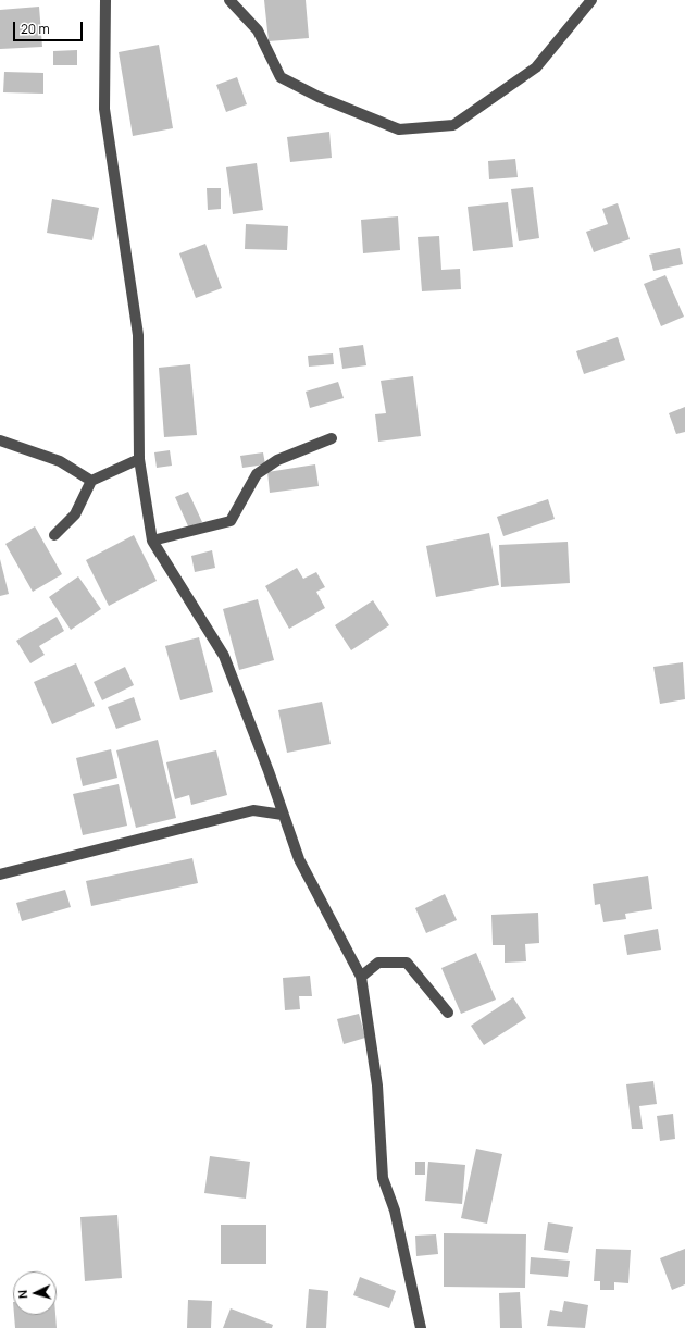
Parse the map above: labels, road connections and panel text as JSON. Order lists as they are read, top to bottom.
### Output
{
  "scale_bar": "20 m",
  "north": "left"
}
